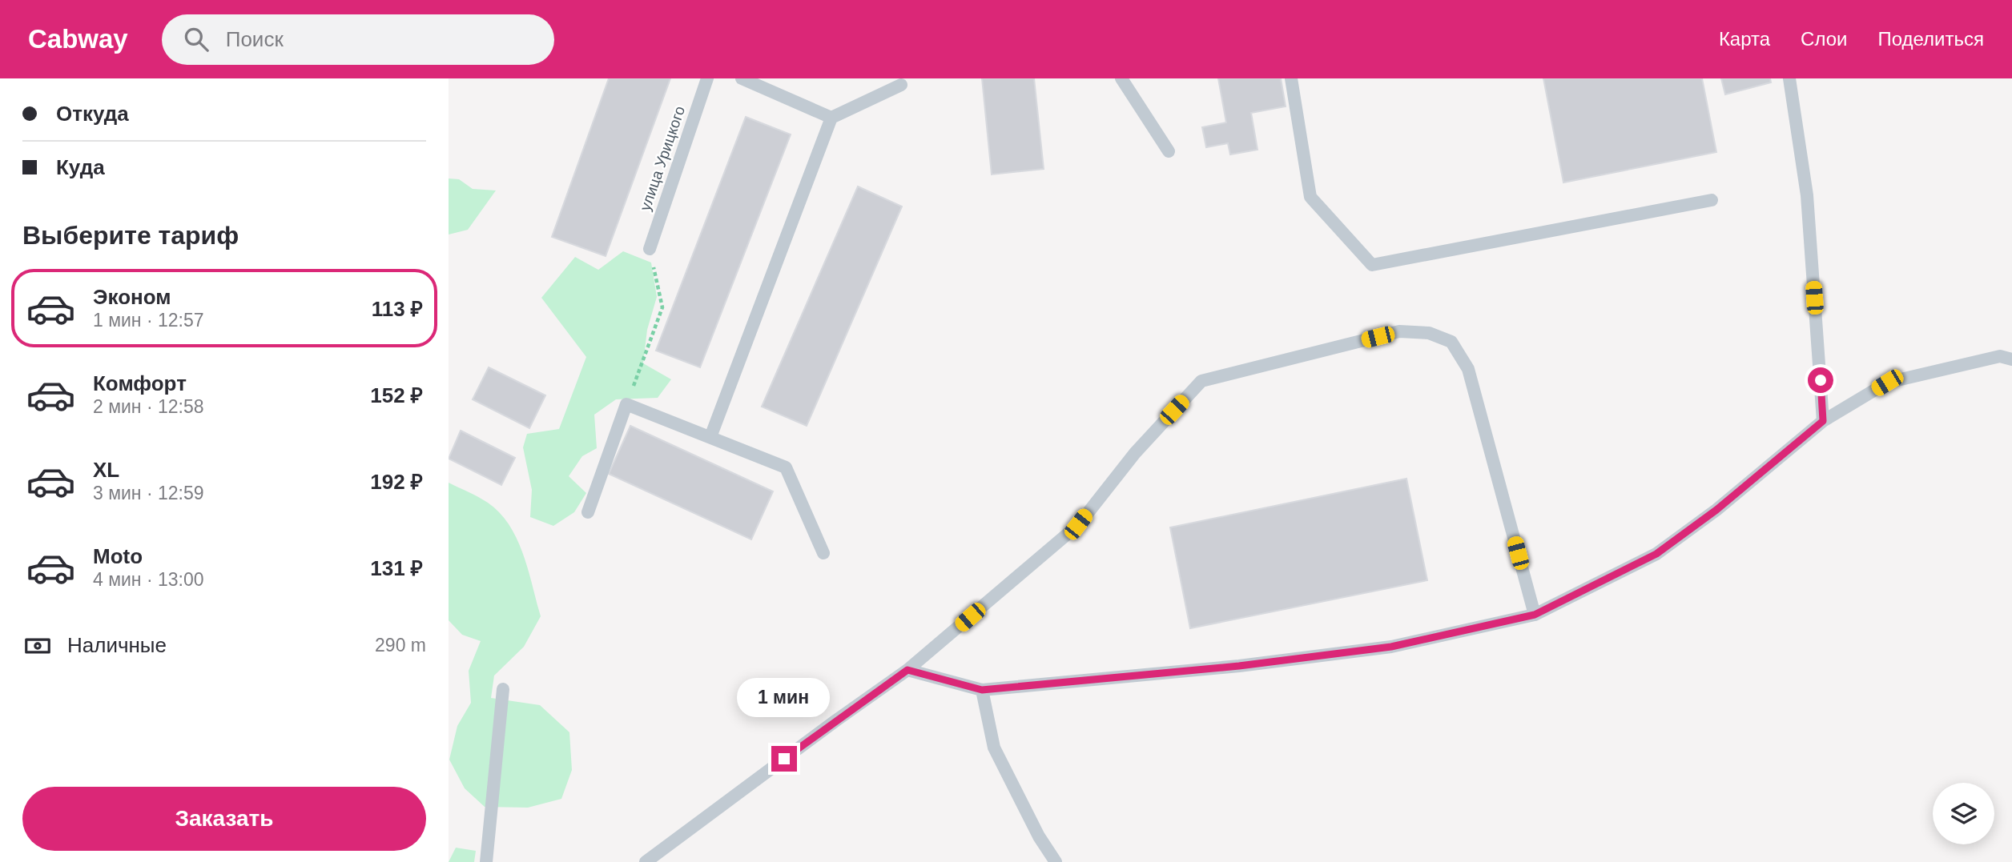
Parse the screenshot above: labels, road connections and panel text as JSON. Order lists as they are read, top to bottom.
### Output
{
  "streets": {
    "lane": ["улица Урицкого"]
  },
  "page": {
    "header": "Cabway",
    "search": "Поиск",
    "nav": ["Карта", "Слои", "Поделиться"],
    "banner": ["Откуда", "Куда"],
    "heading": "Выберите тариф",
    "list": [
      {
        "name": "Эконом",
        "note": "1 мин · 12:57",
        "value": "113 ₽"
      },
      {
        "name": "Комфорт",
        "note": "2 мин · 12:58",
        "value": "152 ₽"
      },
      {
        "name": "XL",
        "note": "3 мин · 12:59",
        "value": "192 ₽"
      },
      {
        "name": "Moto",
        "note": "4 мин · 13:00",
        "value": "131 ₽"
      }
    ],
    "pay": ["Наличные", "290 m"],
    "bubble": "1 мин",
    "buttons": "Заказать"
  }
}
